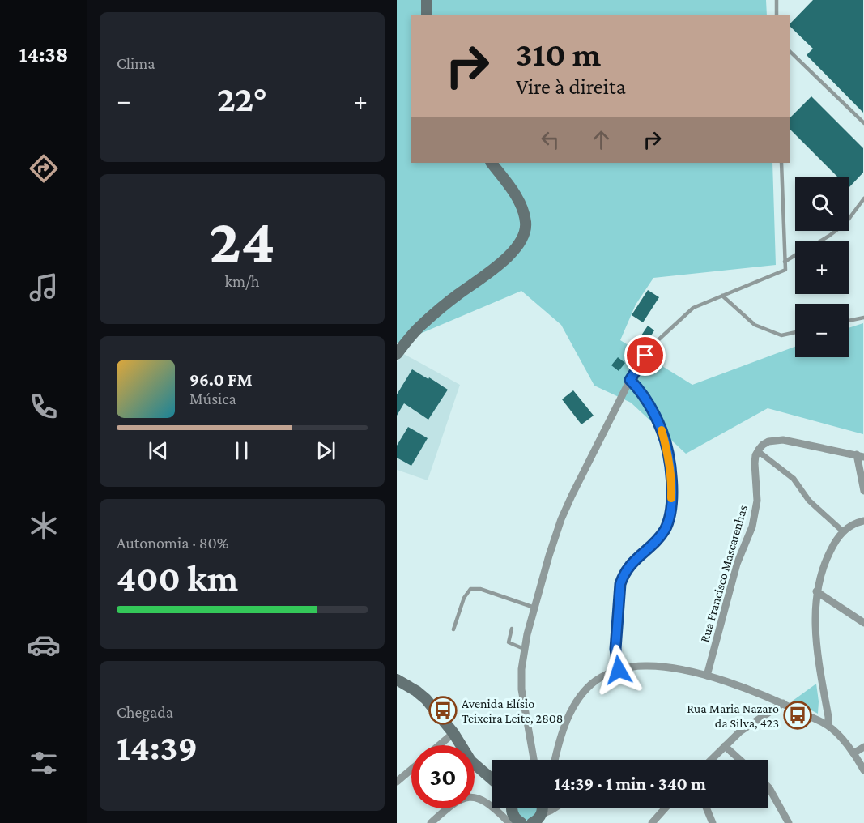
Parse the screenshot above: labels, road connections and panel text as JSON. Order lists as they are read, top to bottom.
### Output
{
  "streets": {
    "street": ["Rua Francisco Mascarenhas"]
  },
  "places": {
    "bus stop": ["Avenida Elísio Teixeira Leite, 2808", "Rua Maria Nazaro da Silva, 423"]
  },
  "page": {
    "tabs": "14:38",
    "tile": [
      "Clima",
      ["24", "km/h"],
      ["Autonomia · 80%", "400 km"],
      ["Chegada", "14:39"]
    ],
    "turn": ["310 m", "Vire à direita"],
    "heat": ["−", "22°", "+"],
    "map_buttons": ["+", "−"],
    "song": ["96.0 FM", "Música"],
    "limit": "30",
    "trip": "14:39 · 1 min · 340 m"
  }
}
